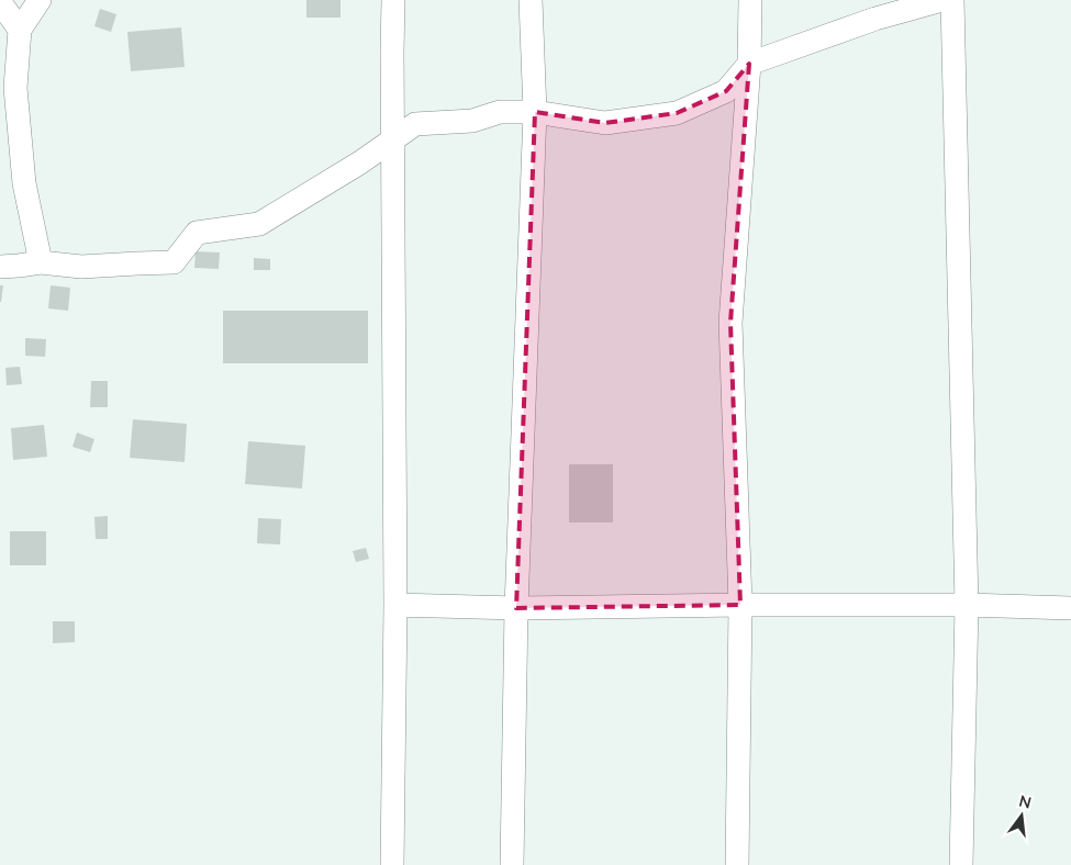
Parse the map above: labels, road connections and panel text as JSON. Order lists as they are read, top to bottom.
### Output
{
  "north": "top"
}
